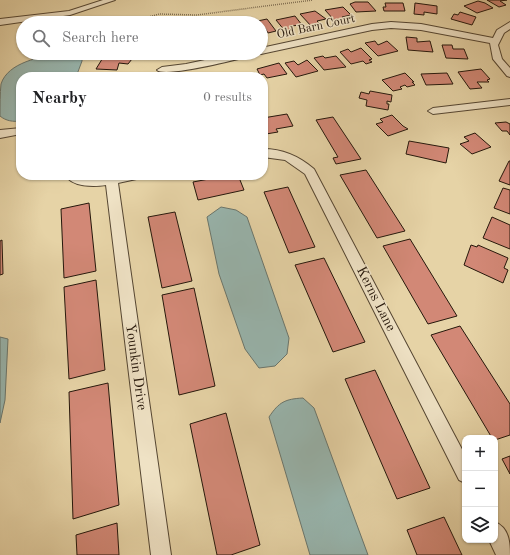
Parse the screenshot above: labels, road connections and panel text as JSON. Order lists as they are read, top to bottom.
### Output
{
  "streets": {
    "street": ["Old Barn Court", "Kerns Lane", "Younkin Drive"]
  },
  "page": {
    "search": "Search here",
    "heading": ["Nearby", "0 results"],
    "map_buttons": ["+", "−"]
  }
}
